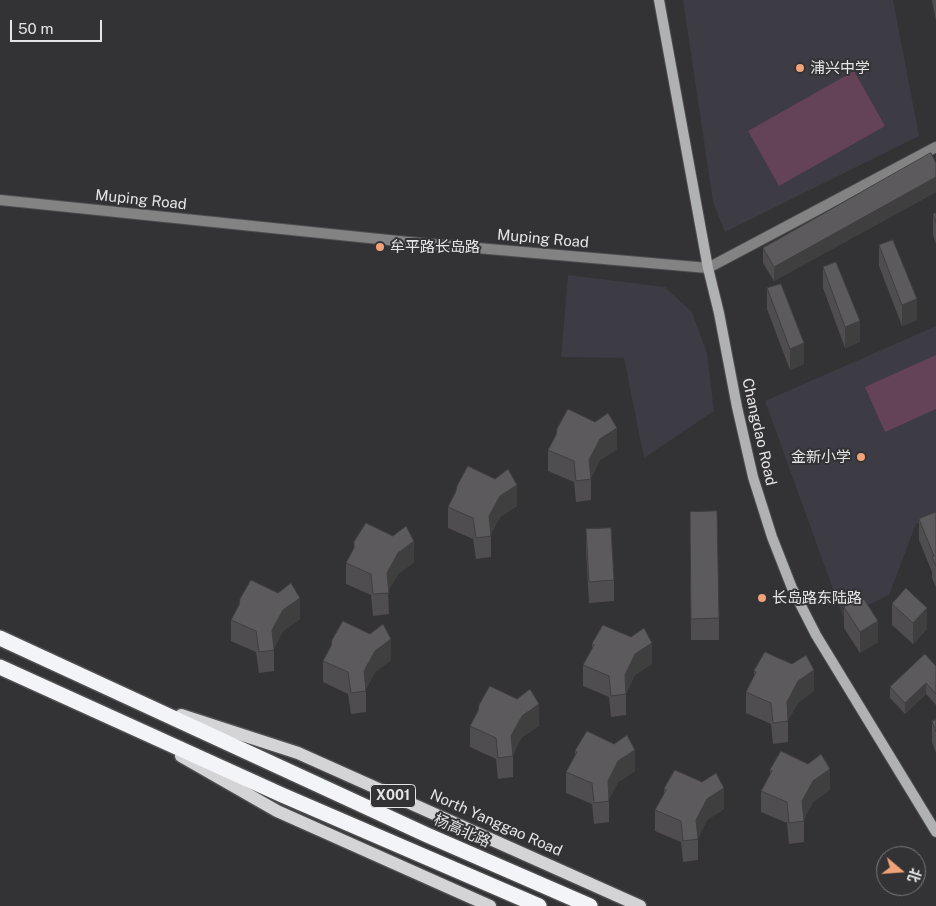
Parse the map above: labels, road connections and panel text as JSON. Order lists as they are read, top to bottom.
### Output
{
  "streets": {
    "highway": ["X001", "North Yanggao Road", "杨高北路"],
    "street": ["Muping Road", "Changdao Road"]
  },
  "crossings": [
    ["Muping Road", "Changdao Road"],
    ["North Yanggao Road", "杨高北路"]
  ],
  "places": [
    "浦兴中学",
    "牟平路长岛路",
    "金新小学",
    "长岛路东陆路"
  ],
  "scale_bar": "50 m",
  "north": "right"
}
